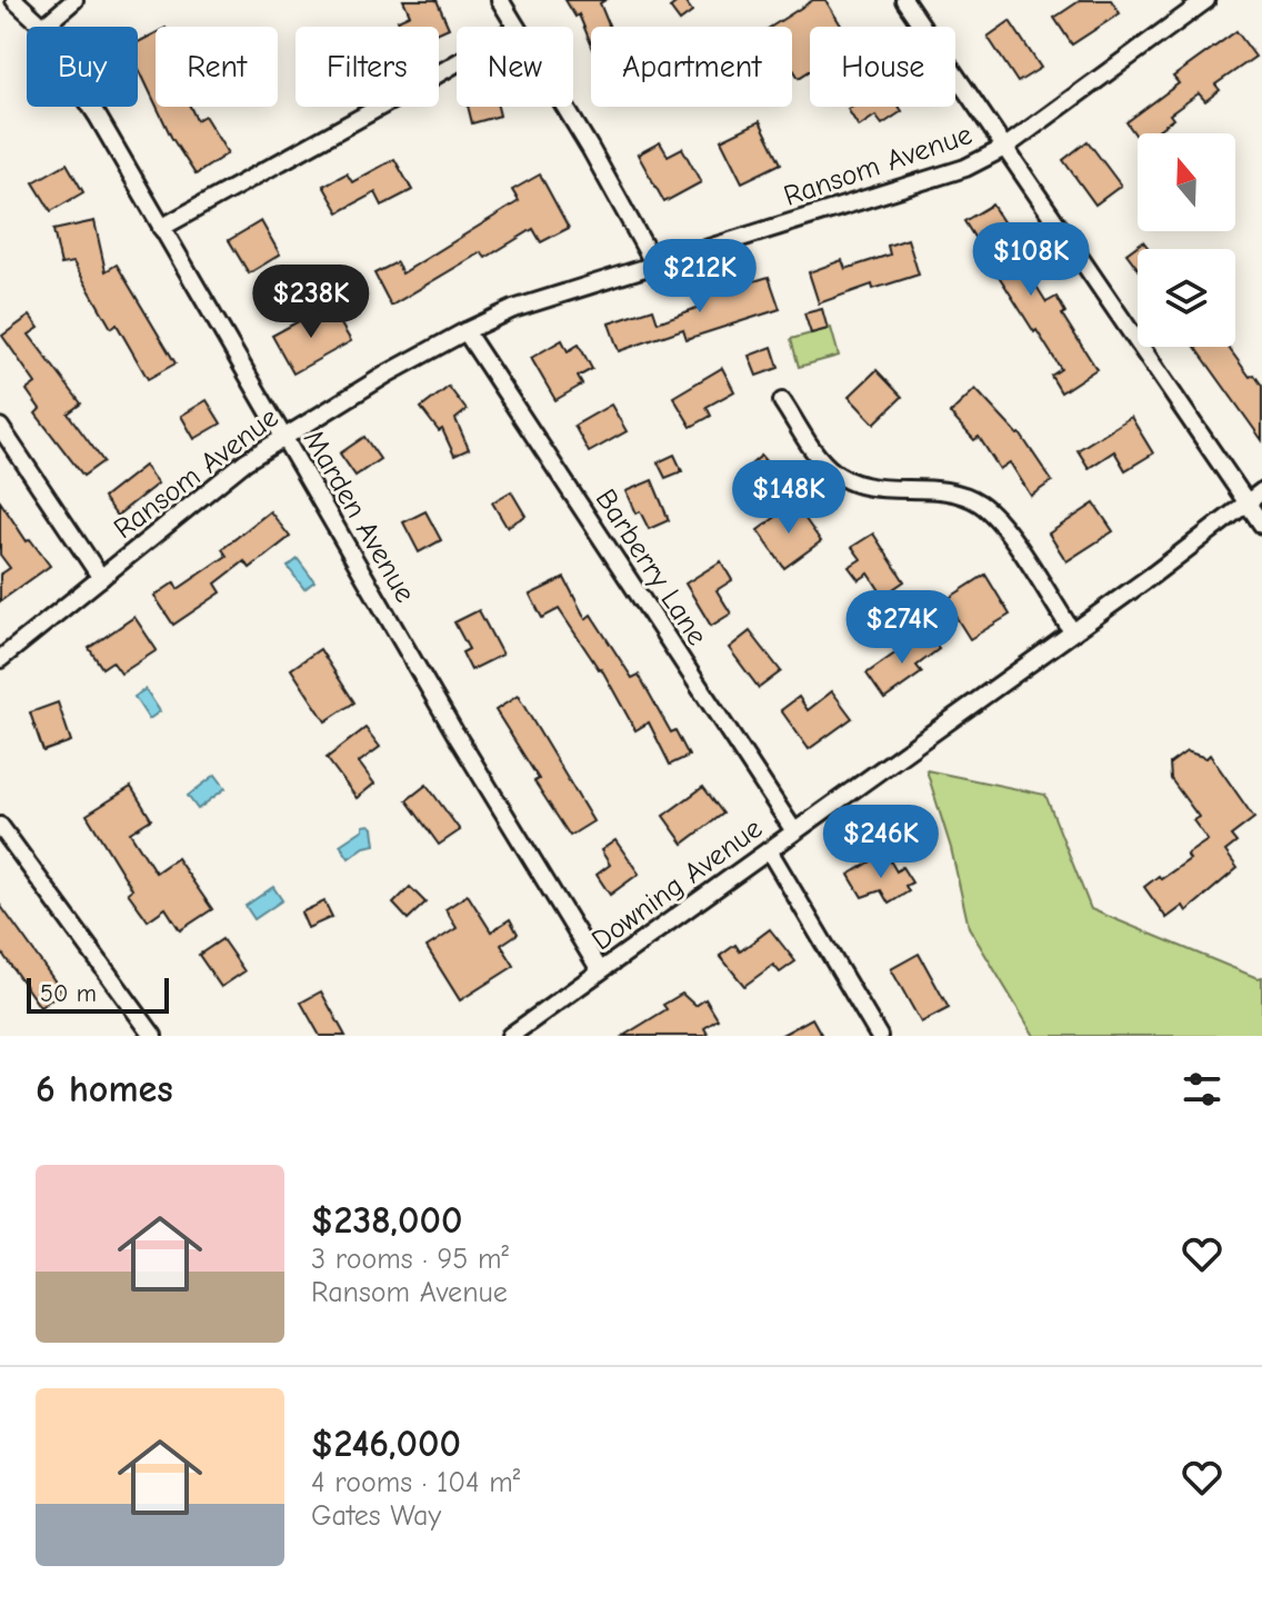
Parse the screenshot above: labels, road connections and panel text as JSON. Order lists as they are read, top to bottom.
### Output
{
  "streets": {
    "street": [
      "Ransom Avenue",
      "Marden Avenue",
      "Barberry Lane",
      "Downing Avenue"
    ]
  },
  "crossings": [
    ["Ransom Avenue", "Marden Avenue"],
    ["Ransom Avenue", "Barberry Lane"],
    ["Marden Avenue", "Downing Avenue"],
    ["Barberry Lane", "Downing Avenue"]
  ],
  "scale_bar": "50 m",
  "north": "top",
  "page": {
    "chip": [
      "Buy",
      "Rent",
      "Filters",
      "New",
      "Apartment",
      "House"
    ],
    "price": [
      "$108K",
      "$212K",
      "$238K",
      "$148K",
      "$274K",
      "$246K"
    ],
    "scale": "50 m",
    "heading": "6 homes",
    "list": [
      {
        "name": "$238,000",
        "note": "3 rooms · 95 m² · Ransom Avenue"
      },
      {
        "name": "$246,000",
        "note": "4 rooms · 104 m² · Gates Way"
      }
    ]
  }
}
